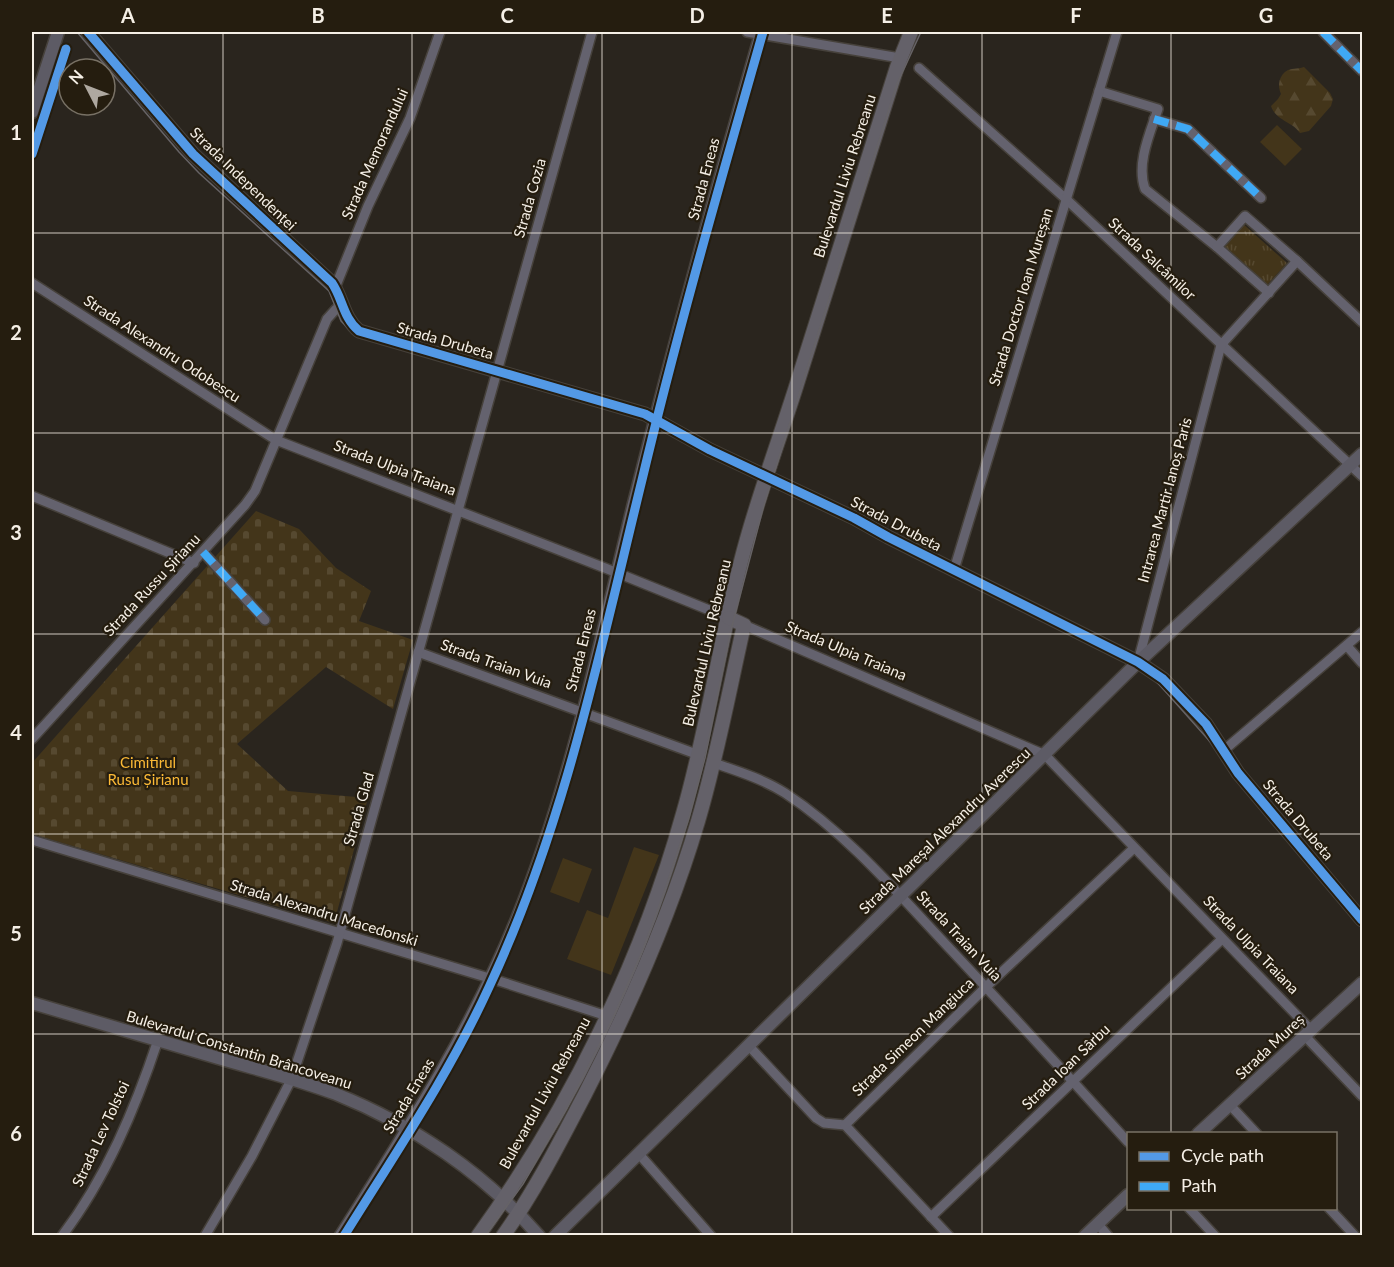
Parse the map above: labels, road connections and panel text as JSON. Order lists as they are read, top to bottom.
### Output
{
  "streets": {
    "main road": ["Bulevardul Liviu Rebreanu", "Strada Ulpia Traiana"],
    "street": [
      "Strada Memorandului",
      "Strada Independenței",
      "Strada Eneas",
      "Strada Cozia",
      "Strada Salcâmilor",
      "Strada Doctor Ioan Mureșan",
      "Strada Drubeta",
      "Strada Alexandru Odobescu",
      "Intrarea Martir Ianoș Paris",
      "Strada Russu Șirianu",
      "Strada Traian Vuia",
      "Strada Glad",
      "Strada Mareșal Alexandru Averescu",
      "Strada Alexandru Macedonski",
      "Strada Simeon Mangiuca",
      "Strada Mureș",
      "Bulevardul Constantin Brâncoveanu",
      "Strada Ioan Sârbu",
      "Strada Lev Tolstoi"
    ]
  },
  "crossings": [
    ["Strada Memorandului", "Strada Independenței"],
    ["Strada Memorandului", "Strada Drubeta"],
    ["Bulevardul Liviu Rebreanu", "Strada Drubeta"],
    ["Bulevardul Liviu Rebreanu", "Strada Ulpia Traiana"],
    ["Bulevardul Liviu Rebreanu", "Strada Traian Vuia"],
    ["Bulevardul Liviu Rebreanu", "Strada Alexandru Macedonski"],
    ["Bulevardul Liviu Rebreanu", "Bulevardul Constantin Brâncoveanu"],
    ["Strada Independenței", "Strada Drubeta"],
    ["Strada Eneas", "Strada Drubeta"],
    ["Strada Eneas", "Strada Ulpia Traiana"],
    ["Strada Eneas", "Strada Traian Vuia"],
    ["Strada Eneas", "Strada Alexandru Macedonski"],
    ["Strada Eneas", "Bulevardul Constantin Brâncoveanu"],
    ["Strada Cozia", "Strada Drubeta"],
    ["Strada Cozia", "Strada Glad"],
    ["Strada Salcâmilor", "Strada Doctor Ioan Mureșan"],
    ["Strada Salcâmilor", "Intrarea Martir Ianoș Paris"],
    ["Strada Salcâmilor", "Strada Mareșal Alexandru Averescu"],
    ["Strada Doctor Ioan Mureșan", "Strada Drubeta"],
    ["Strada Drubeta", "Intrarea Martir Ianoș Paris"],
    ["Strada Drubeta", "Strada Glad"],
    ["Strada Drubeta", "Strada Mareșal Alexandru Averescu"],
    ["Strada Alexandru Odobescu", "Strada Ulpia Traiana"],
    ["Strada Alexandru Odobescu", "Strada Russu Șirianu"],
    ["Strada Ulpia Traiana", "Strada Russu Șirianu"],
    ["Strada Ulpia Traiana", "Strada Glad"],
    ["Strada Ulpia Traiana", "Strada Mareșal Alexandru Averescu"],
    ["Strada Ulpia Traiana", "Strada Simeon Mangiuca"],
    ["Strada Ulpia Traiana", "Strada Mureș"],
    ["Strada Ulpia Traiana", "Strada Ioan Sârbu"],
    ["Intrarea Martir Ianoș Paris", "Strada Mareșal Alexandru Averescu"],
    ["Strada Traian Vuia", "Strada Glad"],
    ["Strada Traian Vuia", "Strada Mareșal Alexandru Averescu"],
    ["Strada Traian Vuia", "Strada Simeon Mangiuca"],
    ["Strada Traian Vuia", "Strada Ioan Sârbu"],
    ["Strada Glad", "Strada Alexandru Macedonski"],
    ["Strada Glad", "Bulevardul Constantin Brâncoveanu"],
    ["Bulevardul Constantin Brâncoveanu", "Strada Lev Tolstoi"]
  ],
  "parks": ["Cimitirul Rusu Șirianu"],
  "legend": ["Cycle path", "Path"],
  "north": "top left",
  "grid": {
    "columns": [
      "A",
      "B",
      "C",
      "D",
      "E",
      "F",
      "G"
    ],
    "rows": [
      "1",
      "2",
      "3",
      "4",
      "5",
      "6"
    ]
  }
}
